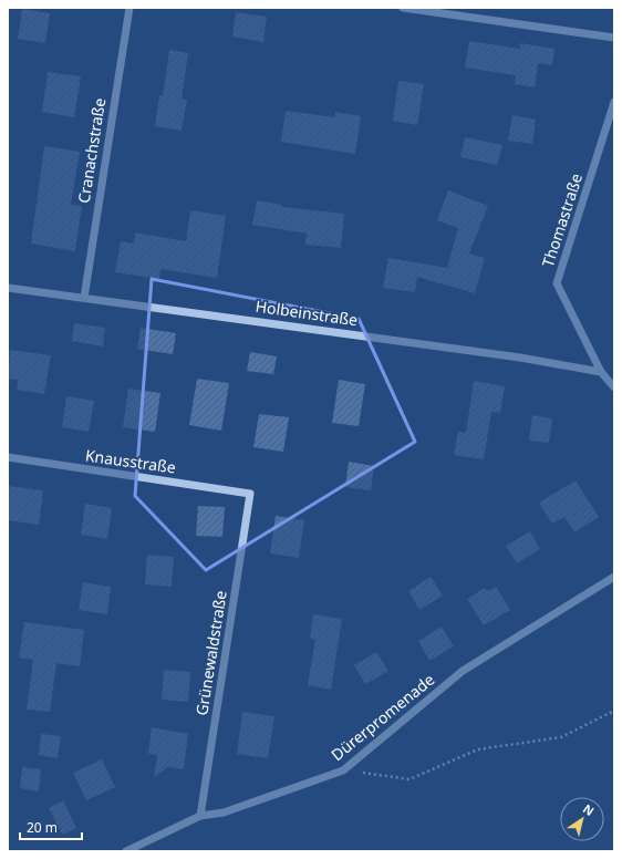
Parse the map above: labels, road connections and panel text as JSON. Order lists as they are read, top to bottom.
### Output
{
  "streets": {
    "street": [
      "Cranachstraße",
      "Thomastraße",
      "Holbeinstraße",
      "Knausstraße",
      "Grünewaldstraße",
      "Dürerpromenade"
    ]
  },
  "crossings": [
    ["Cranachstraße", "Holbeinstraße"],
    ["Thomastraße", "Holbeinstraße"],
    ["Knausstraße", "Grünewaldstraße"],
    ["Grünewaldstraße", "Dürerpromenade"]
  ],
  "scale_bar": "20 m",
  "north": "top right"
}
